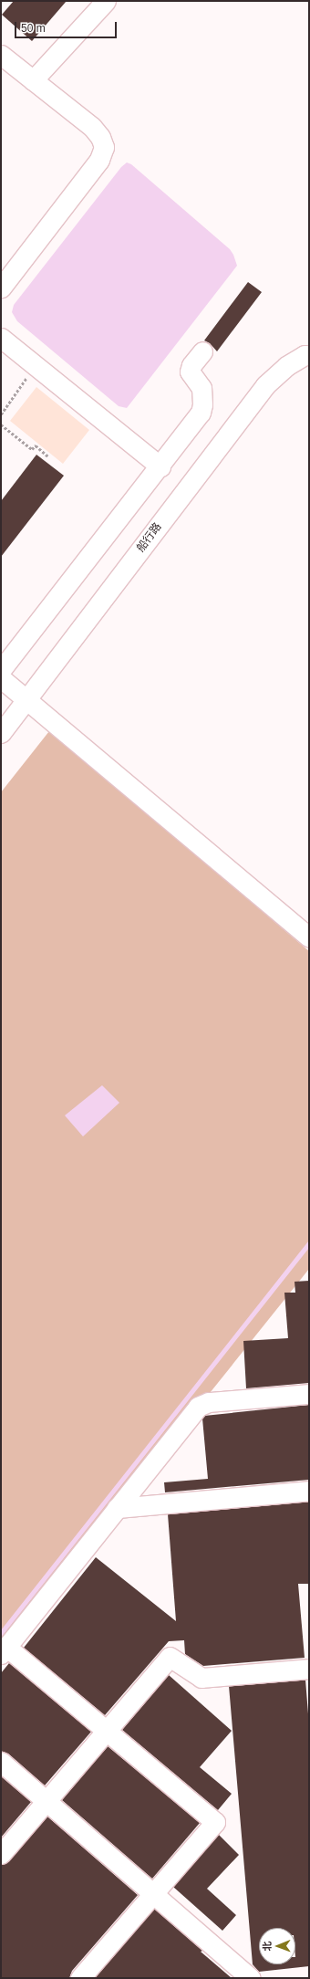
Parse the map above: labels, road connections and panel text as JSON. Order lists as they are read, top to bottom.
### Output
{
  "streets": {
    "street": ["船行路"]
  },
  "scale_bar": "50 m",
  "north": "left"
}
